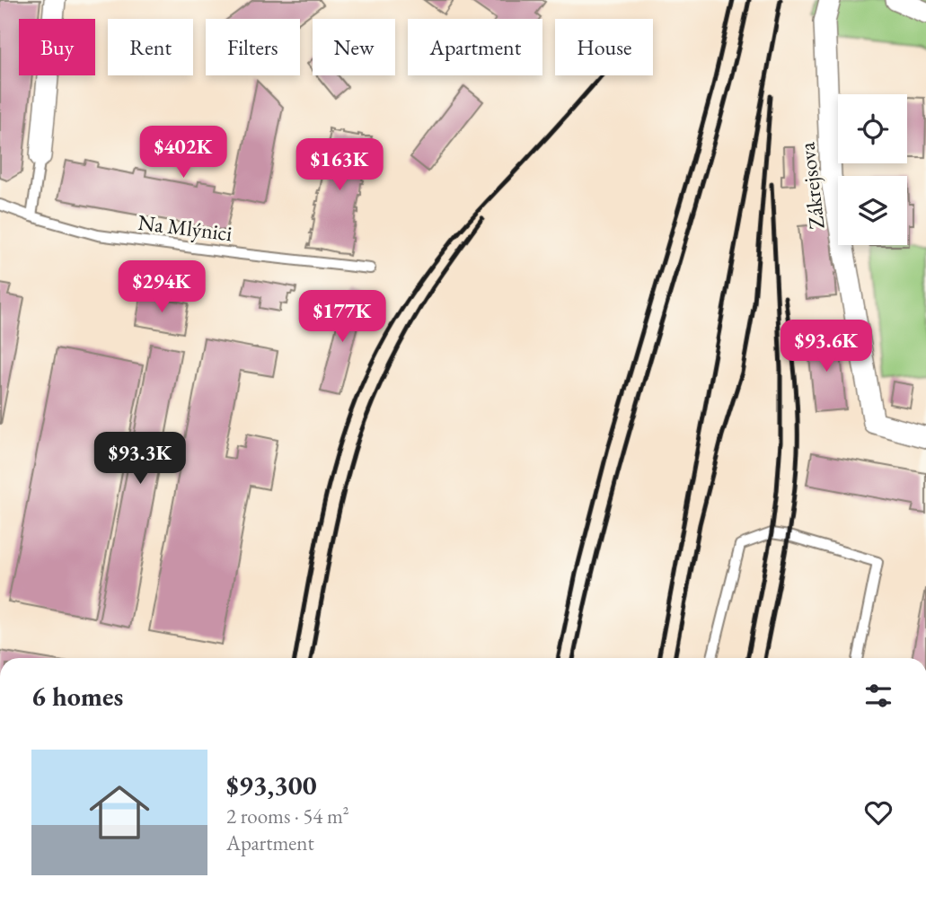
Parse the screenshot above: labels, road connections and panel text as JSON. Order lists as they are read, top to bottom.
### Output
{
  "streets": {
    "street": ["Zákrejsova"],
    "lane": ["Na Mlýnici"]
  },
  "page": {
    "chip": [
      "Buy",
      "Rent",
      "Filters",
      "New",
      "Apartment",
      "House"
    ],
    "price": [
      "$402K",
      "$163K",
      "$294K",
      "$177K",
      "$93.6K",
      "$93.3K"
    ],
    "heading": "6 homes",
    "list": [
      {
        "name": "$93,300",
        "note": "2 rooms · 54 m² · Apartment"
      }
    ]
  }
}
